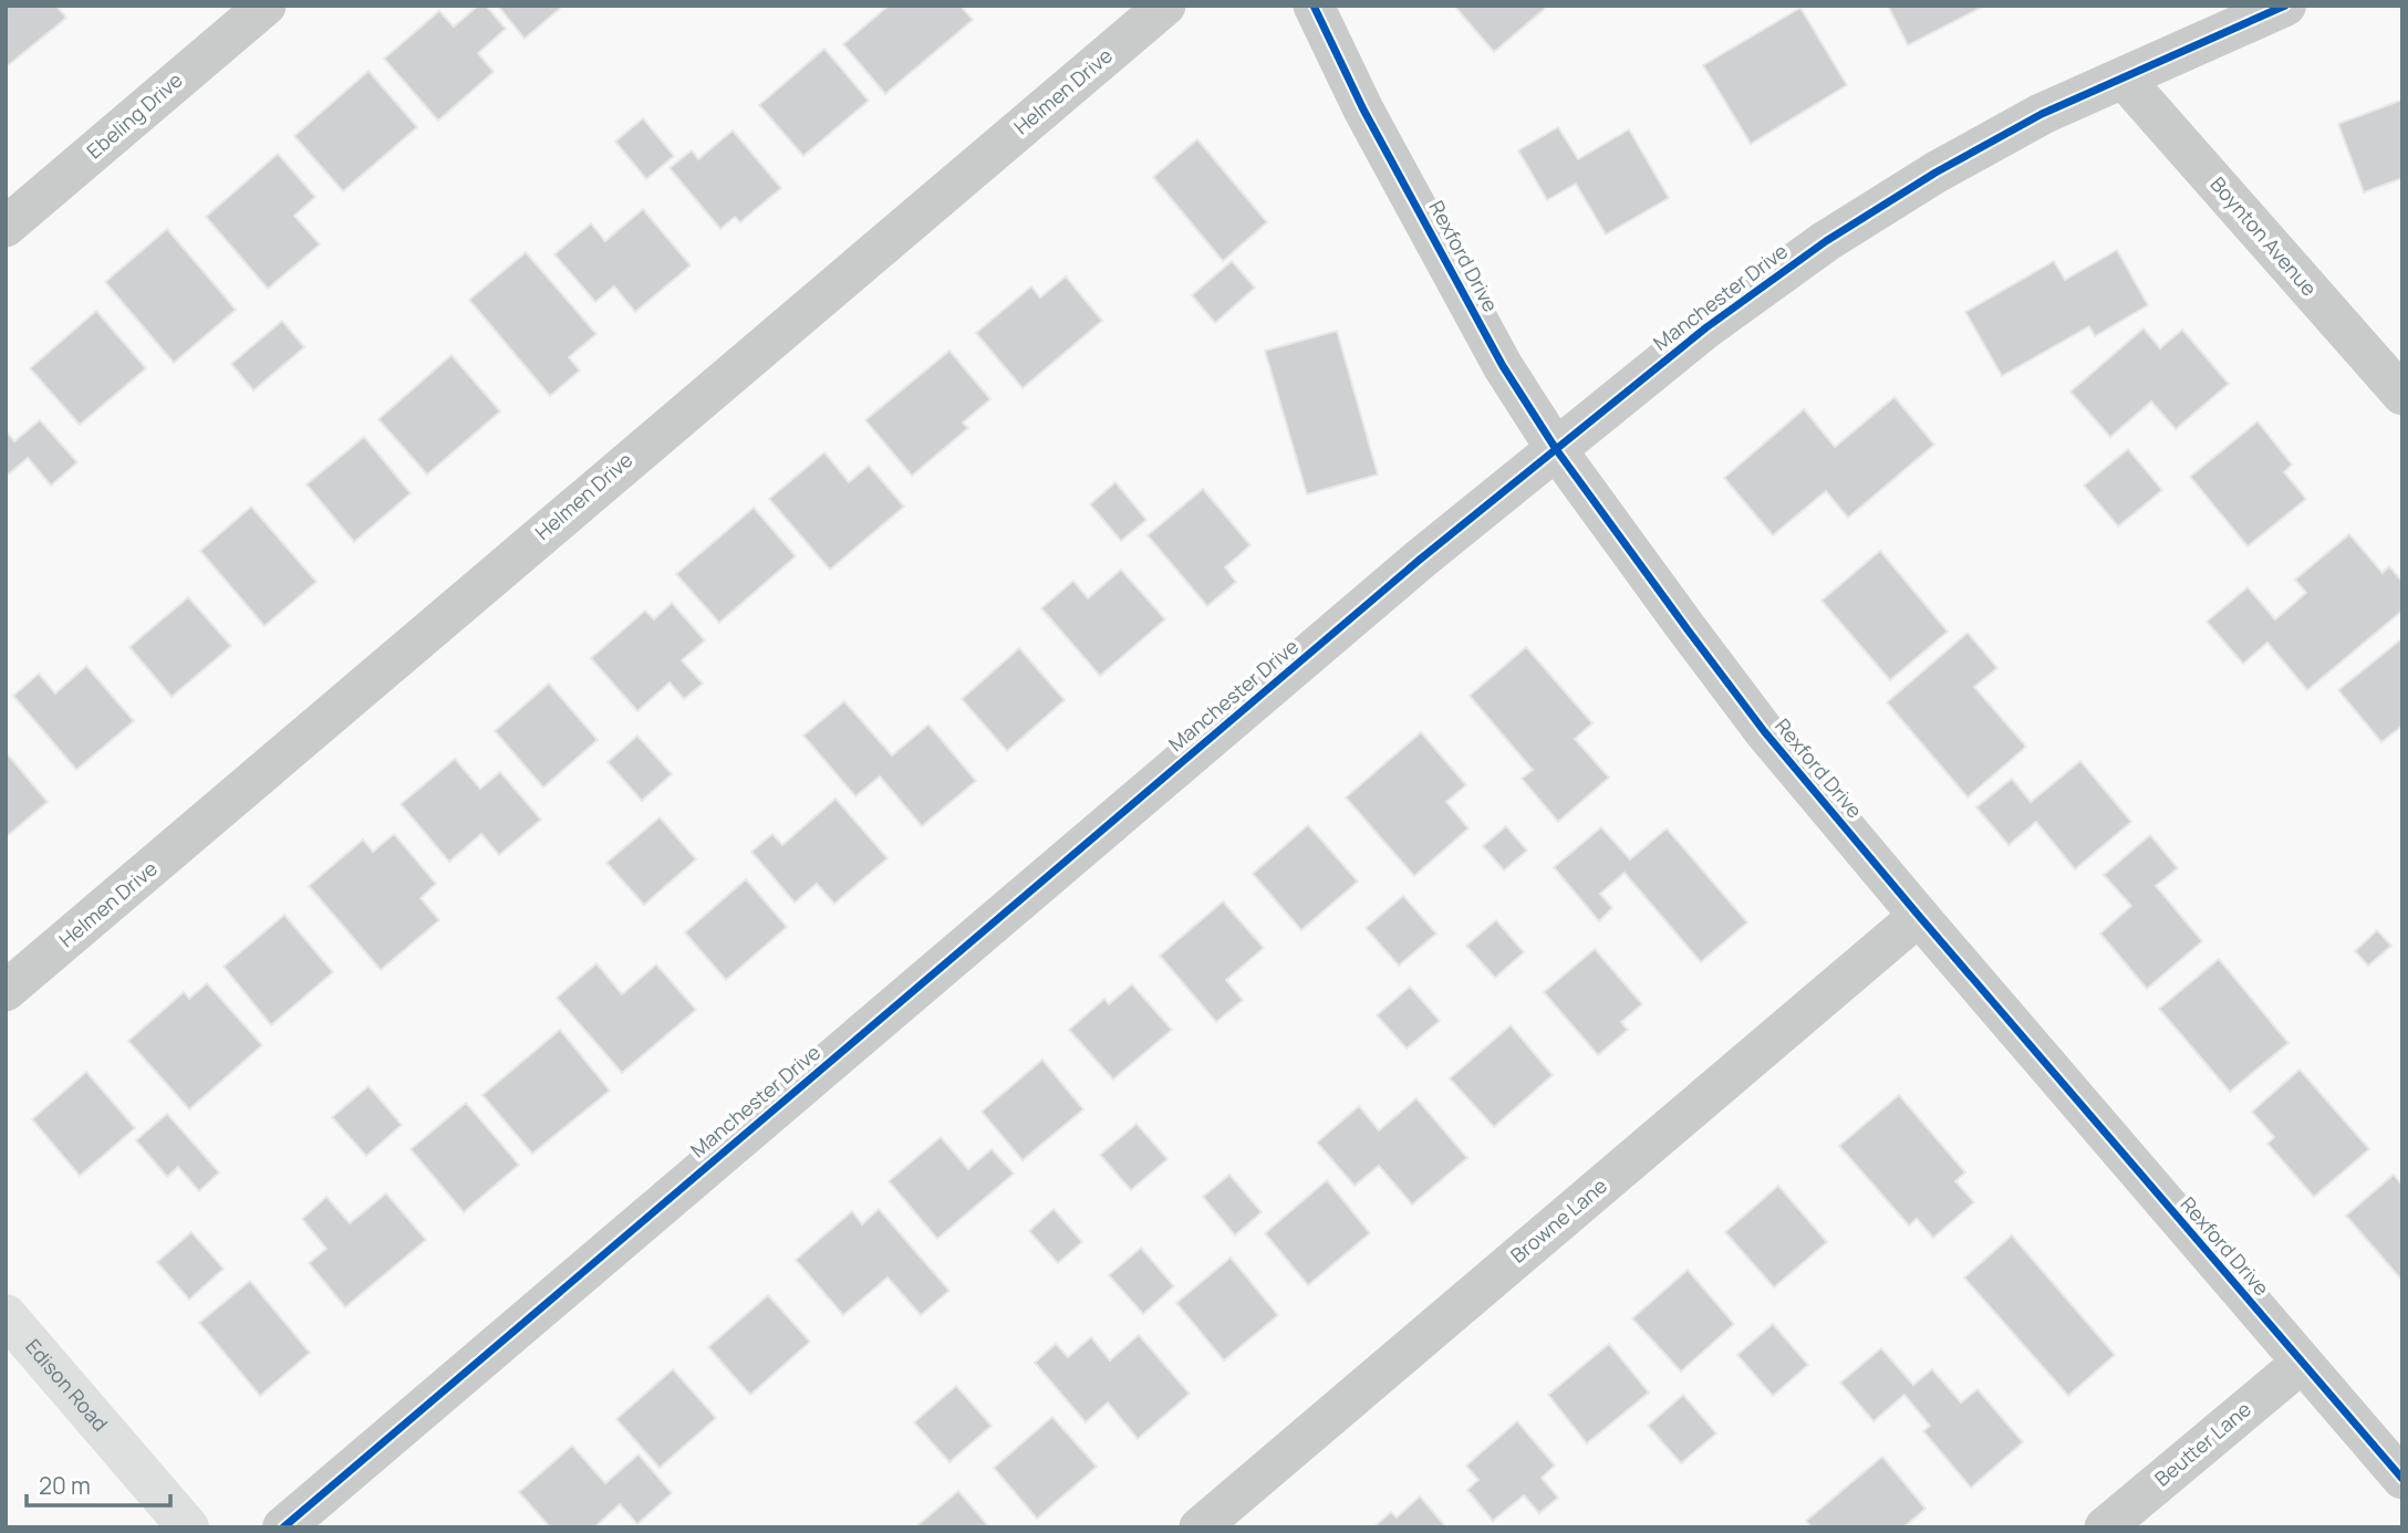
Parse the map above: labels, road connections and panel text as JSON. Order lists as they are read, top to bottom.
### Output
{
  "streets": {
    "main road": ["Edison Road"],
    "street": [
      "Helmen Drive",
      "Ebeling Drive",
      "Boynton Avenue",
      "Rexford Drive",
      "Manchester Drive",
      "Browne Lane",
      "Beutter Lane"
    ]
  },
  "crossings": [
    ["Boynton Avenue", "Manchester Drive"],
    ["Rexford Drive", "Manchester Drive"],
    ["Rexford Drive", "Browne Lane"],
    ["Rexford Drive", "Beutter Lane"]
  ],
  "scale_bar": "20 m"
}
